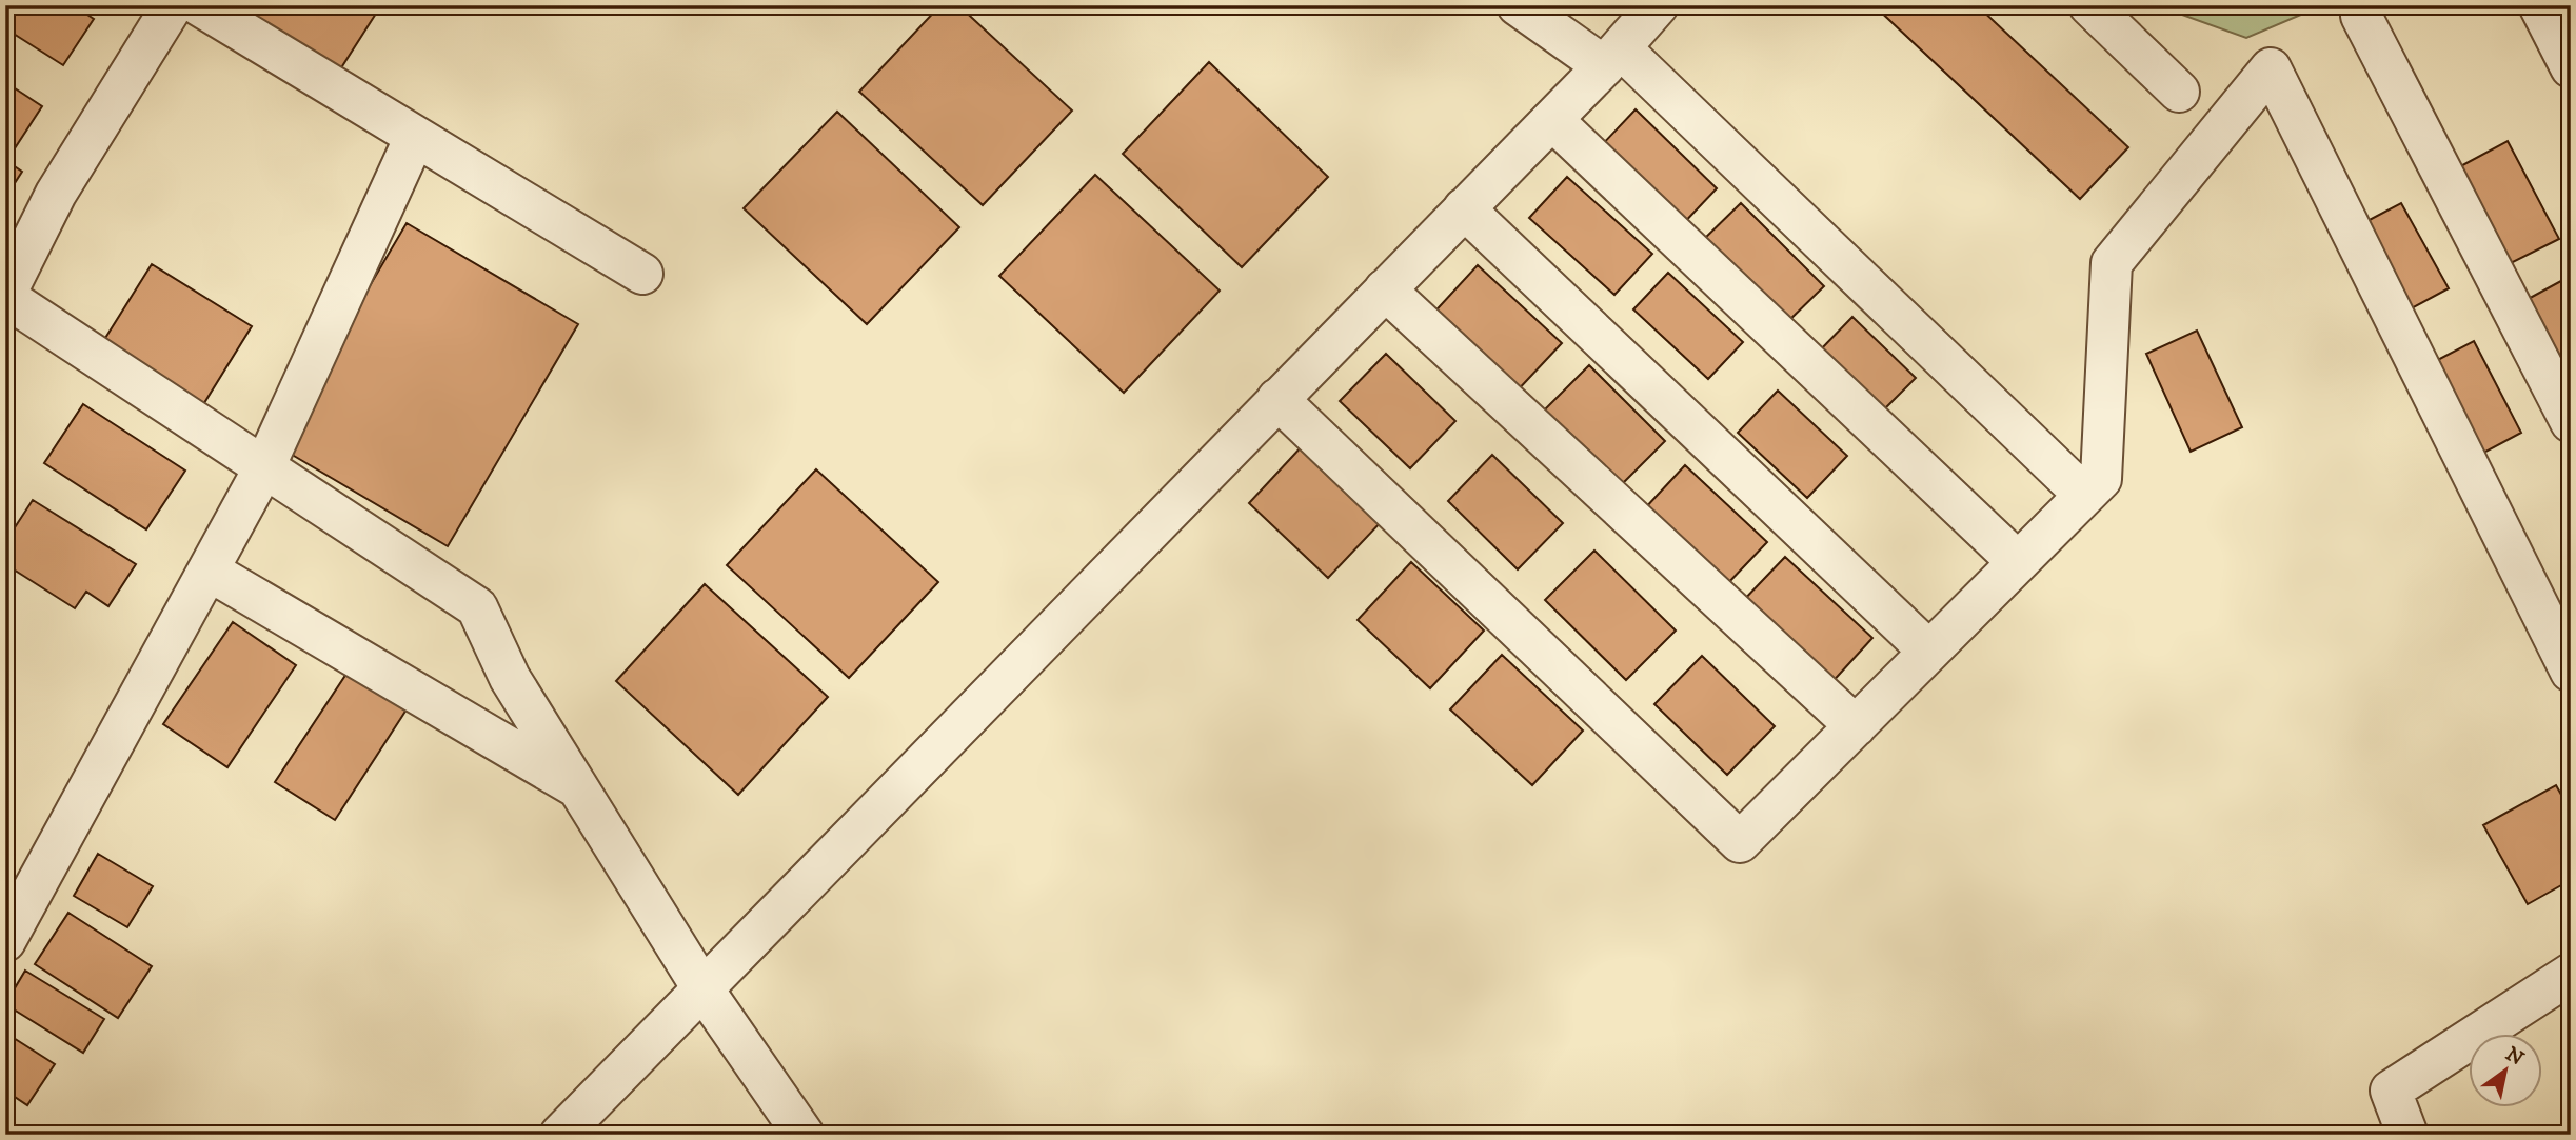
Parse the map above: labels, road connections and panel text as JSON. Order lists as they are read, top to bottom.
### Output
{
  "north": "top right"
}
